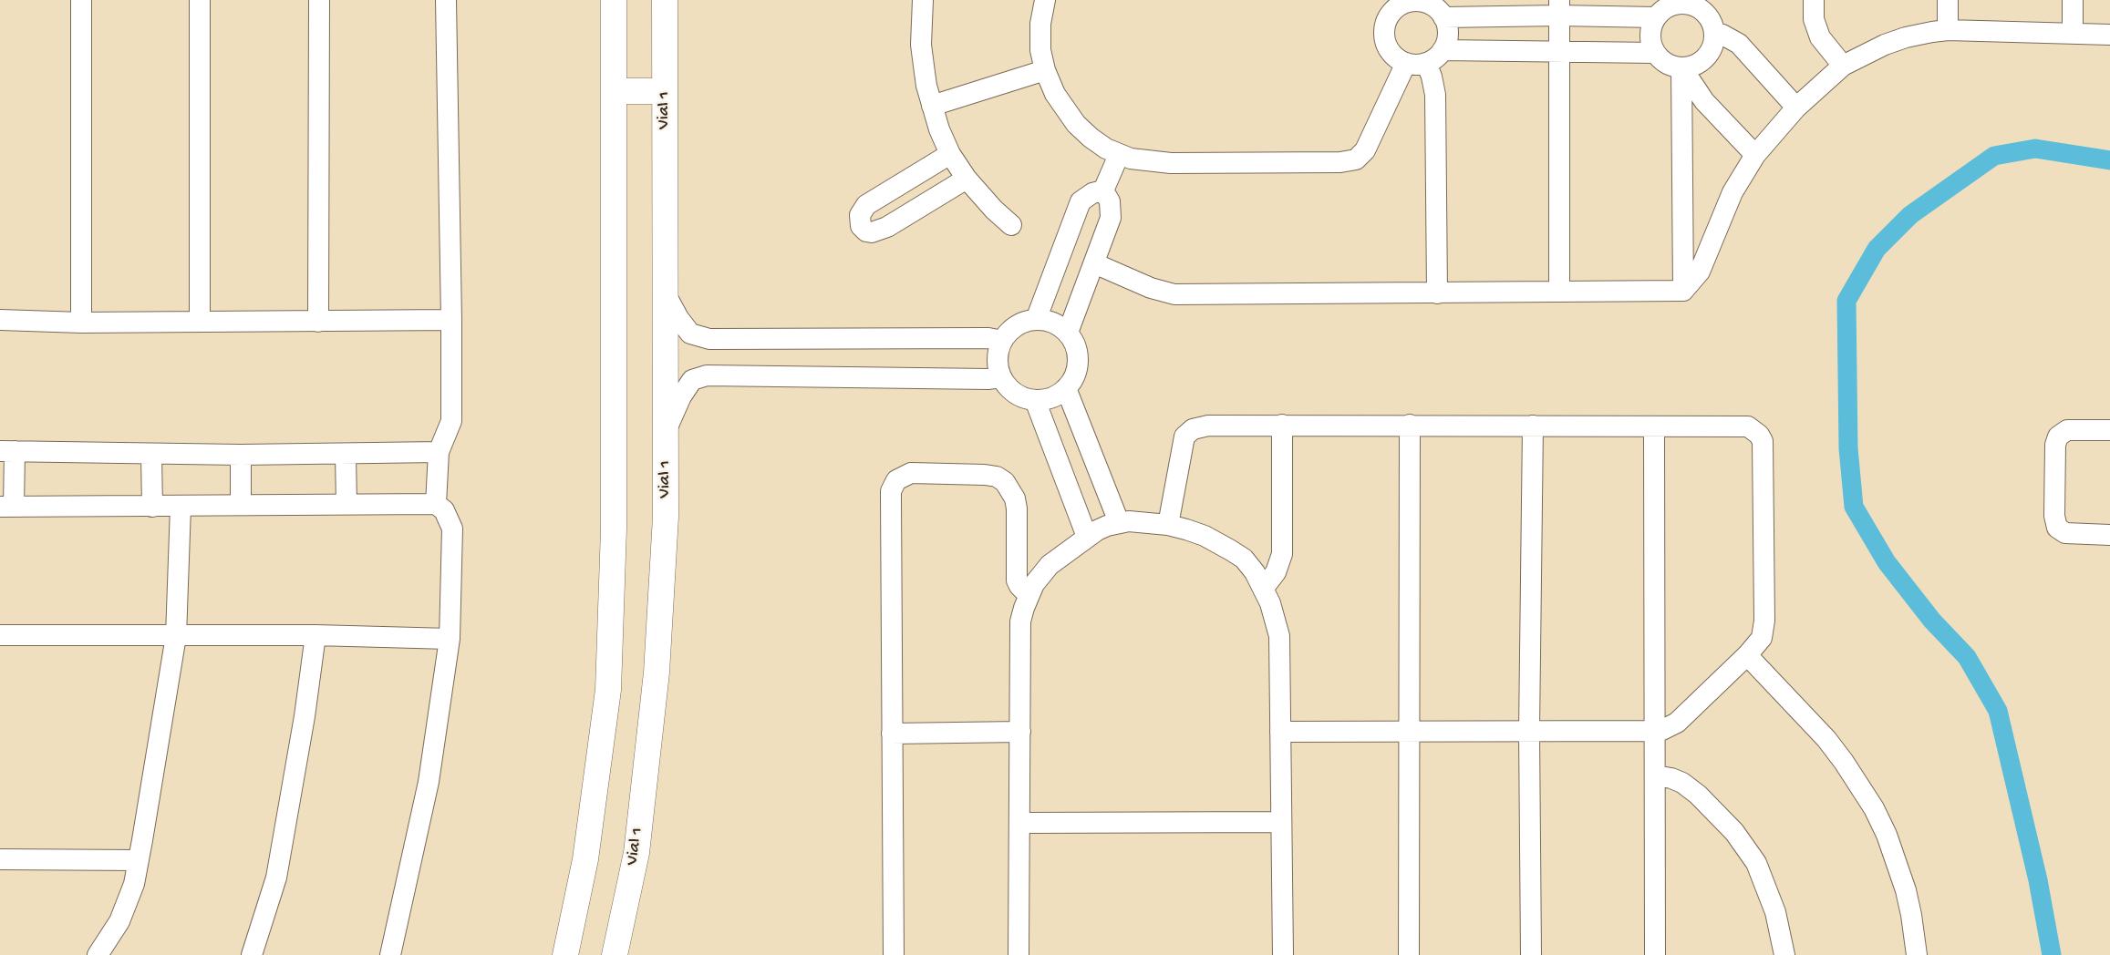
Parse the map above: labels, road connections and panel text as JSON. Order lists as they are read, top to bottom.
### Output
{
  "streets": {
    "street": ["Vial 1"]
  }
}
